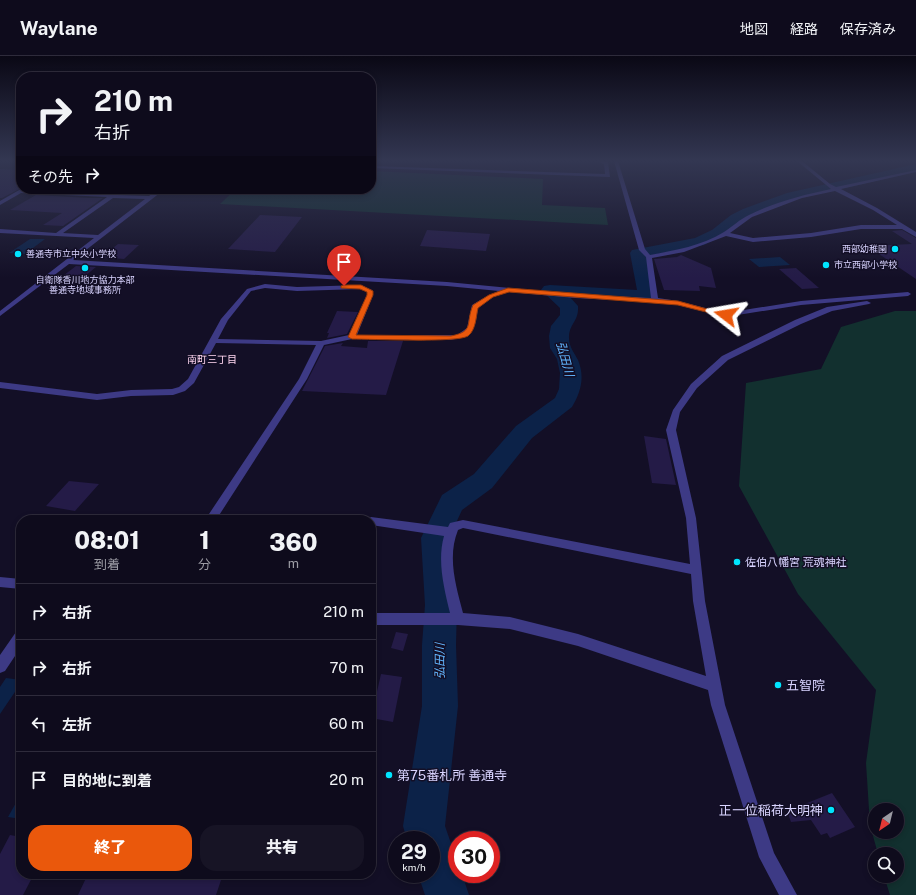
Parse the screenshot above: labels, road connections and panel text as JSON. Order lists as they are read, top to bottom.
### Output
{
  "districts": ["南町三丁目"],
  "water": ["弘田川"],
  "places": [
    "西部幼稚園",
    "善通寺市立中央小学校",
    "市立西部小学校",
    "自衛隊香川地方協力本部 善通寺地域事務所",
    "佐伯八幡宮 荒魂神社",
    "五智院",
    "第75番札所 善通寺",
    "正一位稲荷大明神"
  ],
  "north": "bottom left",
  "page": {
    "header": "Waylane",
    "nav": ["地図", "経路", "保存済み"],
    "turn": ["210 m", "右折"],
    "then": "その先",
    "eta": [
      "08:01",
      "到着",
      "1",
      "分",
      "360",
      "m"
    ],
    "list": [
      {
        "name": "右折",
        "value": "210 m"
      },
      {
        "name": "右折",
        "value": "70 m"
      },
      {
        "name": "左折",
        "value": "60 m"
      },
      {
        "name": "目的地に到着",
        "value": "20 m"
      }
    ],
    "buttons": ["終了", "共有"],
    "speed": "29 km/h",
    "limit": "30"
  }
}
